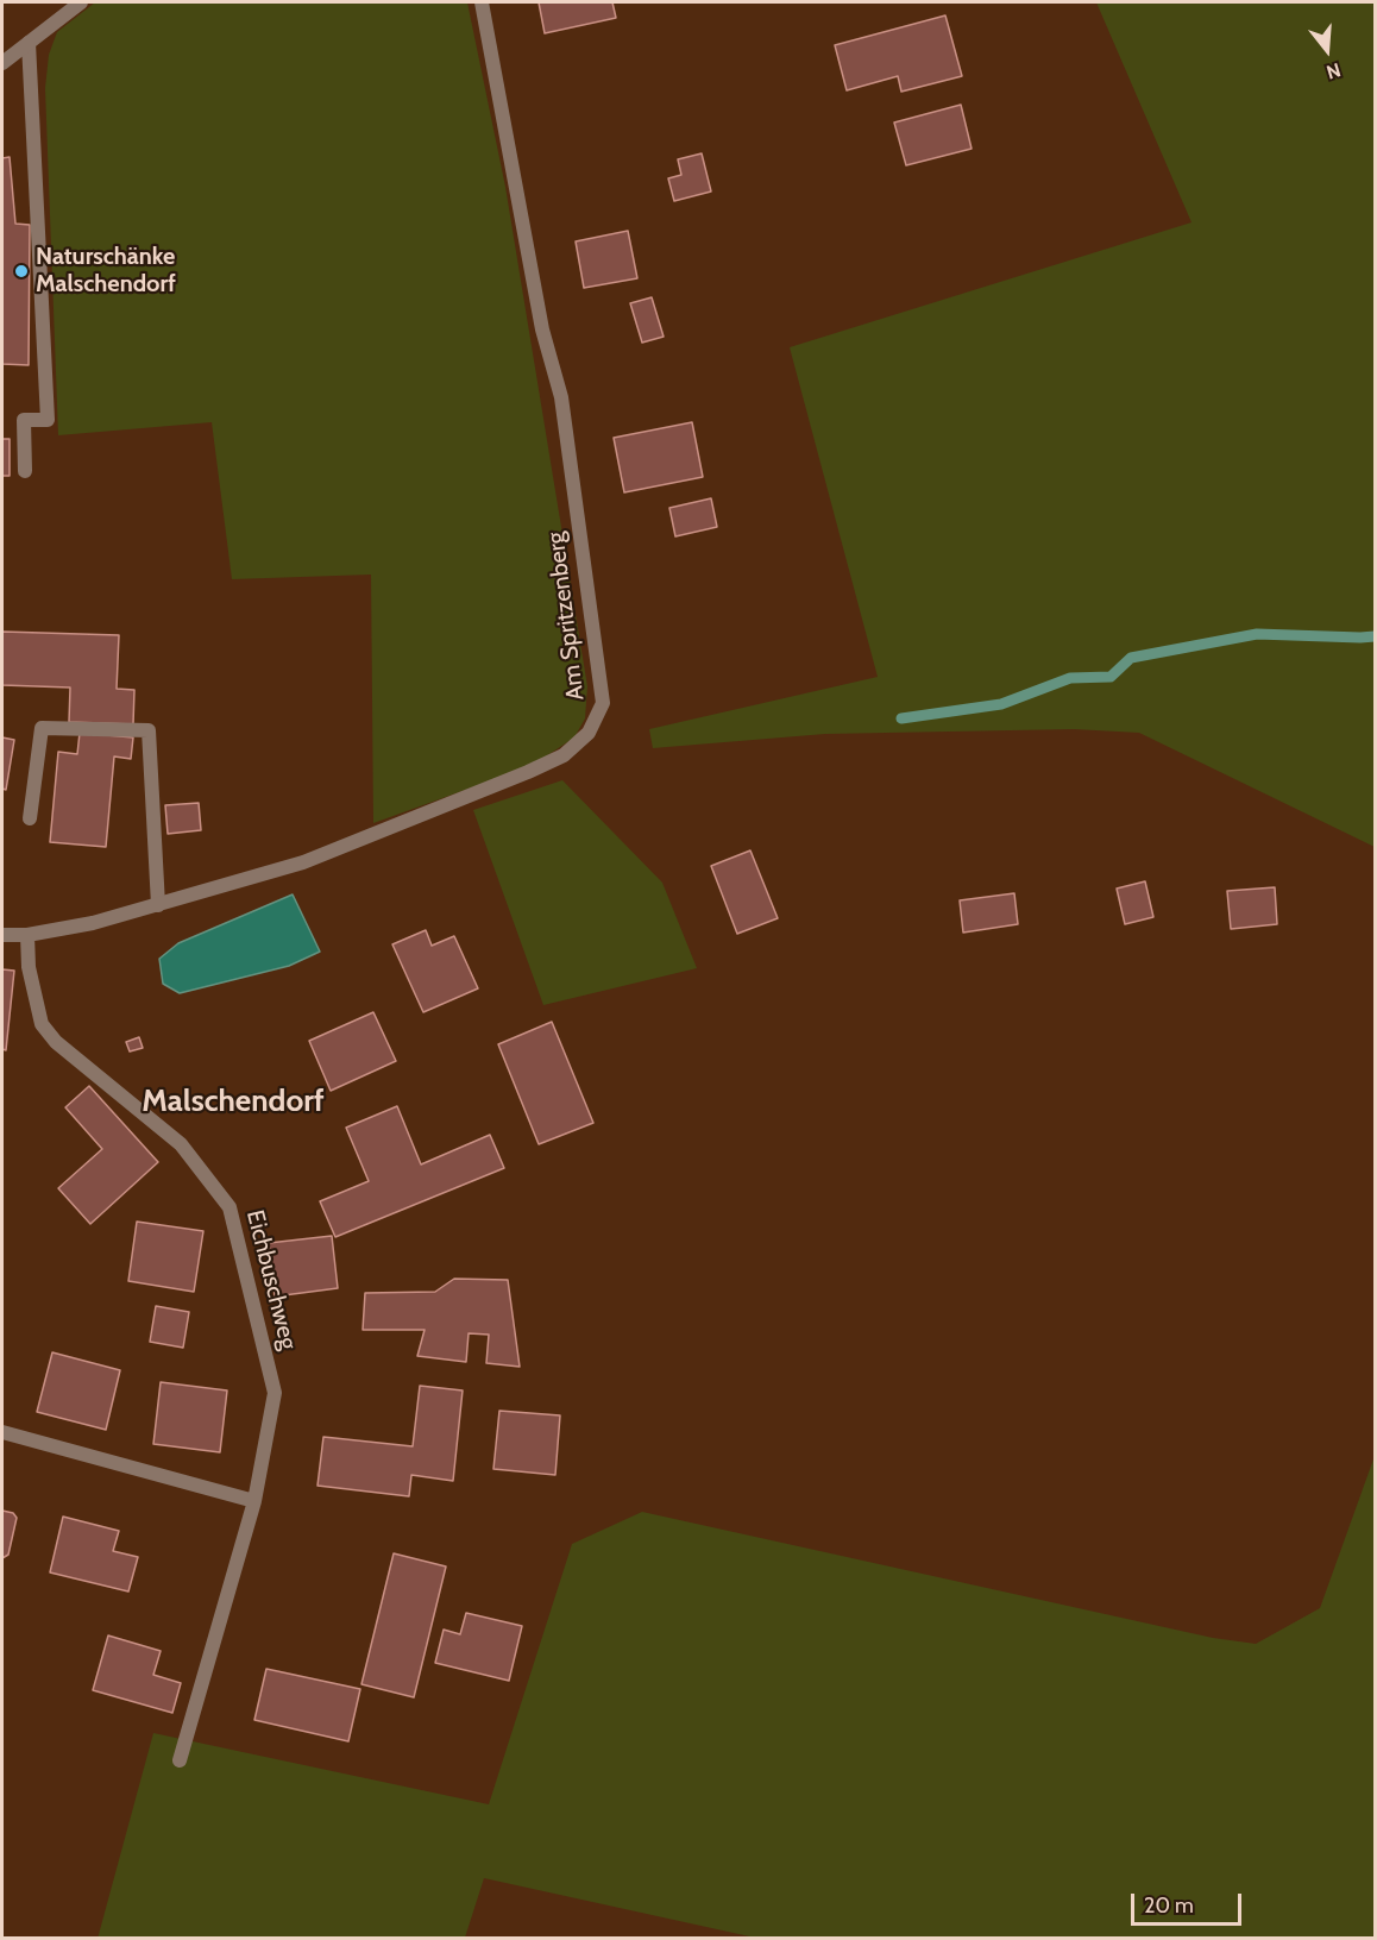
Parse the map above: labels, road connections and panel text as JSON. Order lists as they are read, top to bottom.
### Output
{
  "streets": {
    "street": ["Am Spritzenberg", "Eichbuschweg"]
  },
  "crossings": [
    ["Am Spritzenberg", "Eichbuschweg"]
  ],
  "districts": ["Malschendorf"],
  "places": ["Naturschänke Malschendorf"],
  "scale_bar": "20 m",
  "north": "bottom"
}
